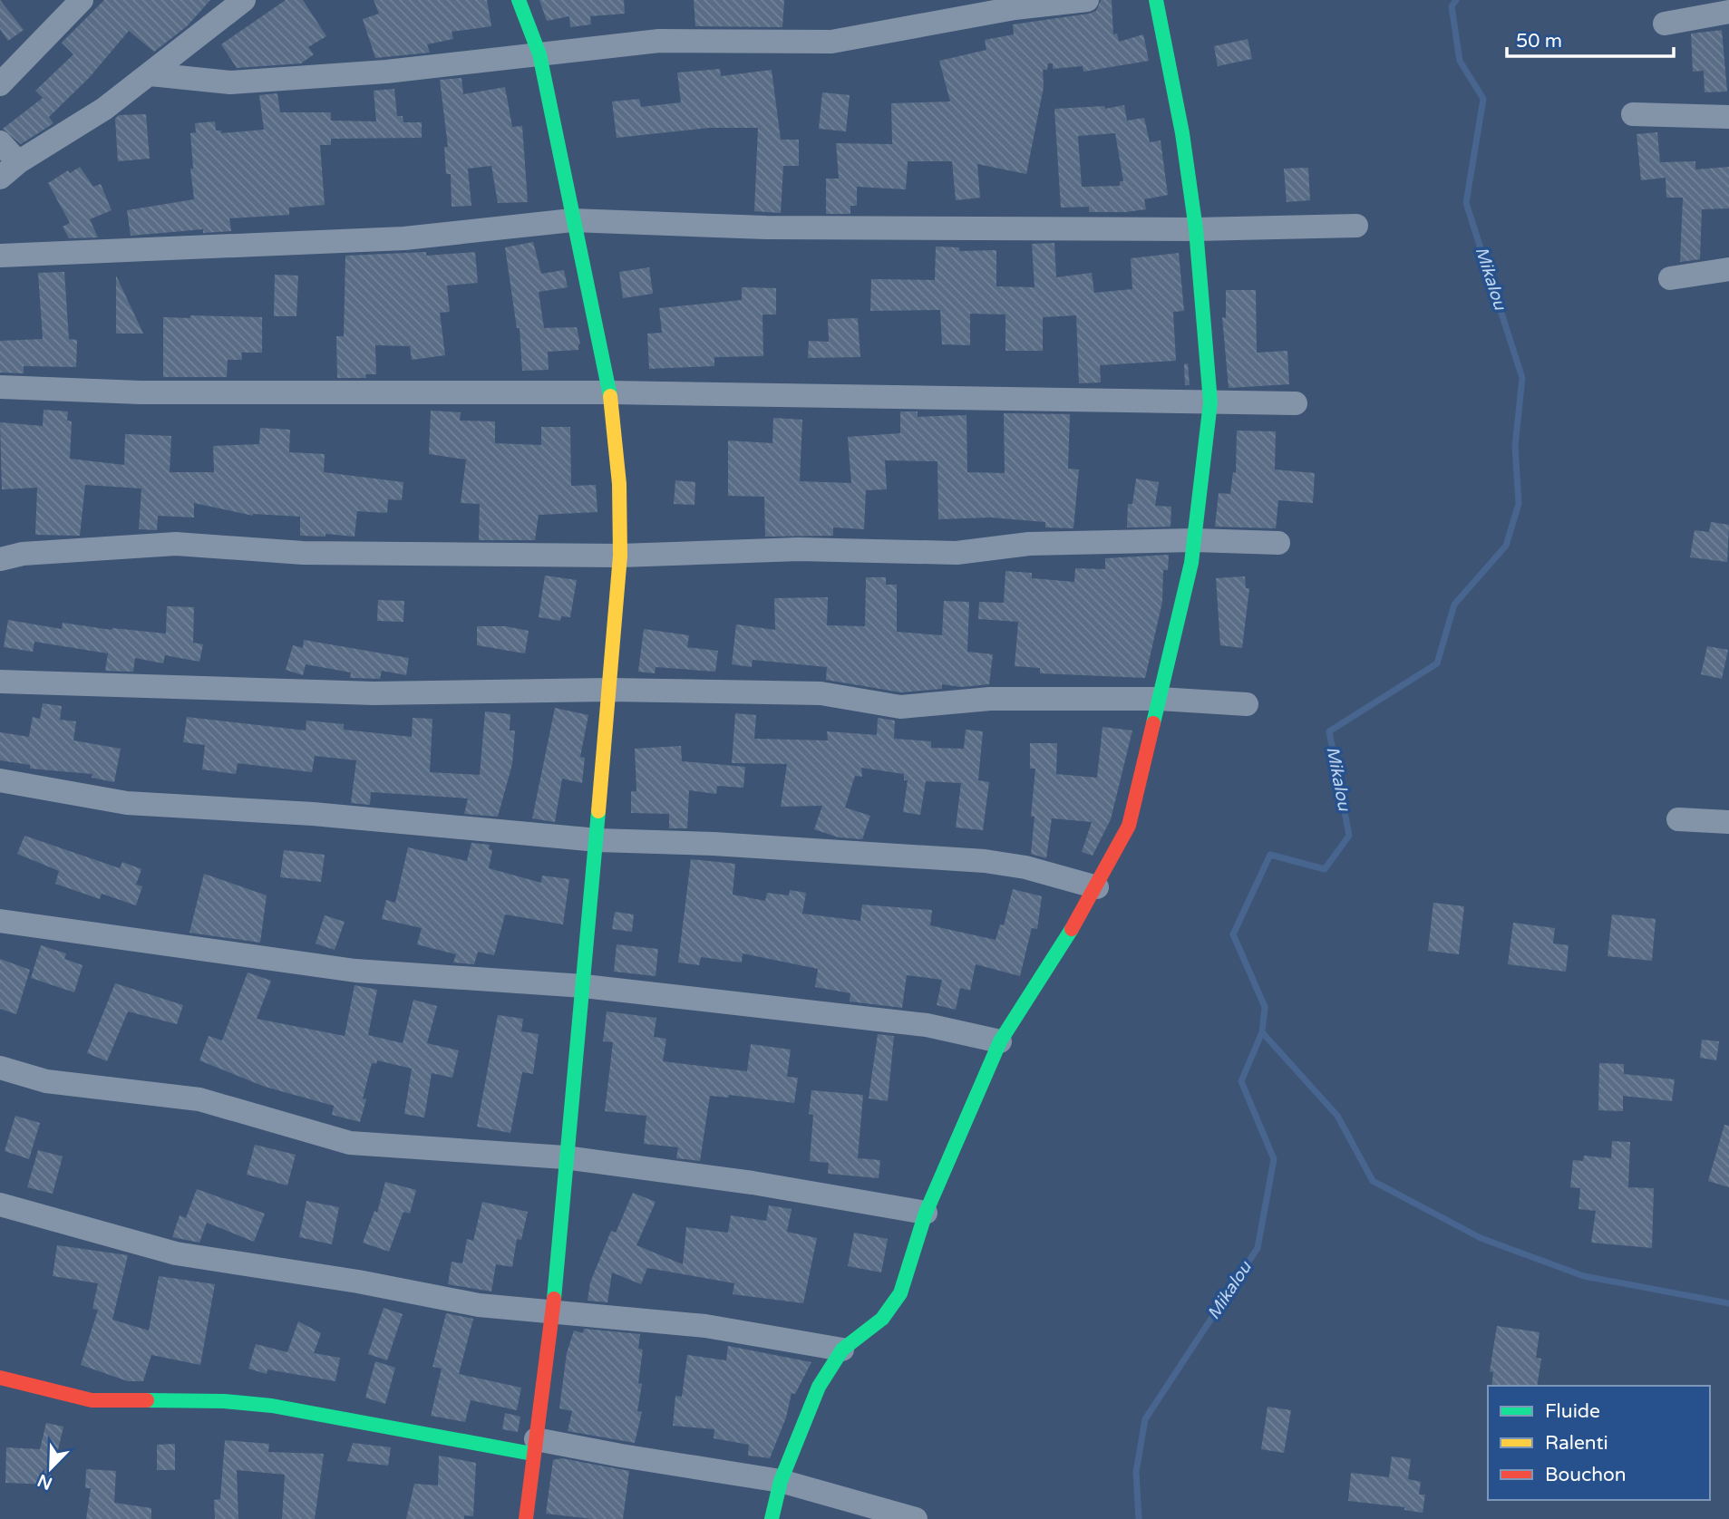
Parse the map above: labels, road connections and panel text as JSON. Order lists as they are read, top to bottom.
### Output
{
  "water": ["Mikalou"],
  "legend": ["Fluide", "Ralenti", "Bouchon"],
  "scale_bar": "50 m",
  "north": "bottom left"
}
